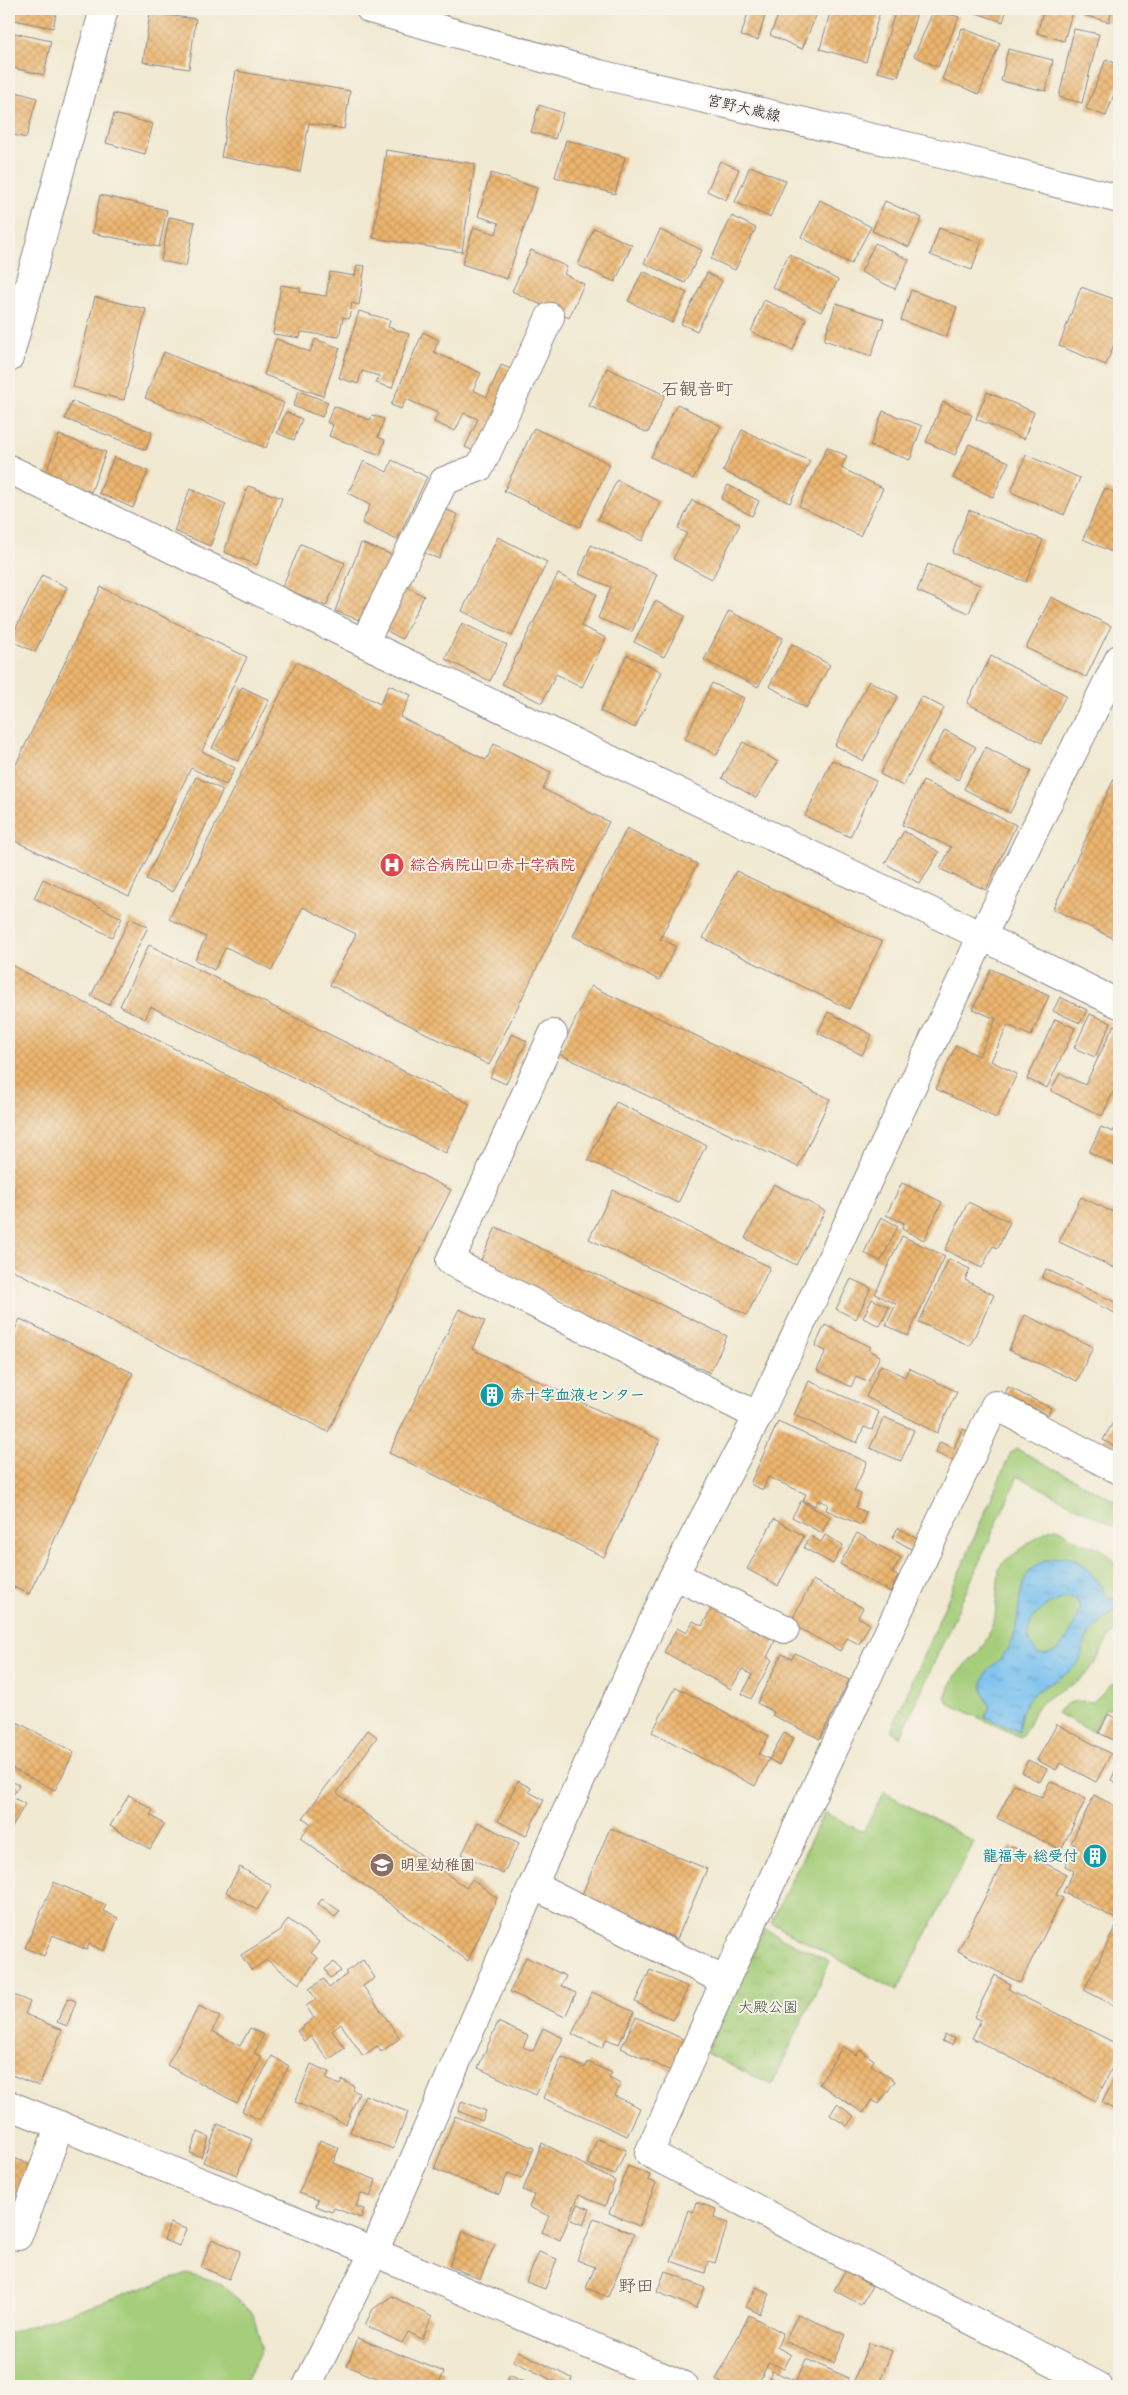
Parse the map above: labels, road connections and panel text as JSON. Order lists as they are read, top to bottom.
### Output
{
  "streets": {
    "street": ["宮野大歳線"]
  },
  "districts": ["石観音町", "野田"],
  "parks": ["大殿公園"],
  "places": {
    "hospital": ["綜合病院山口赤十字病院"],
    "building": ["赤十字血液センター", "龍福寺 総受付"],
    "school or university": ["明星幼稚園"]
  }
}
